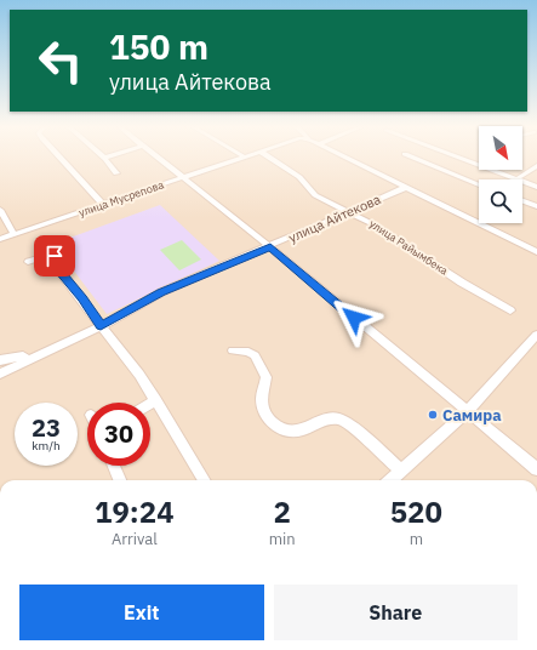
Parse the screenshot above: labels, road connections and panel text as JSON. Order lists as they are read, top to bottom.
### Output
{
  "streets": {
    "street": ["улица Мусрепова", "улица Айтекова", "улица Райымбека"]
  },
  "crossings": [
    ["улица Айтекова", "улица Райымбека"]
  ],
  "places": ["Самира"],
  "north": "bottom right",
  "page": {
    "turn": ["150 m", "улица Айтекова"],
    "speed": "23 km/h",
    "limit": "30",
    "eta": [
      "19:24",
      "Arrival",
      "2",
      "min",
      "520",
      "m"
    ],
    "buttons": ["Exit", "Share"]
  }
}
